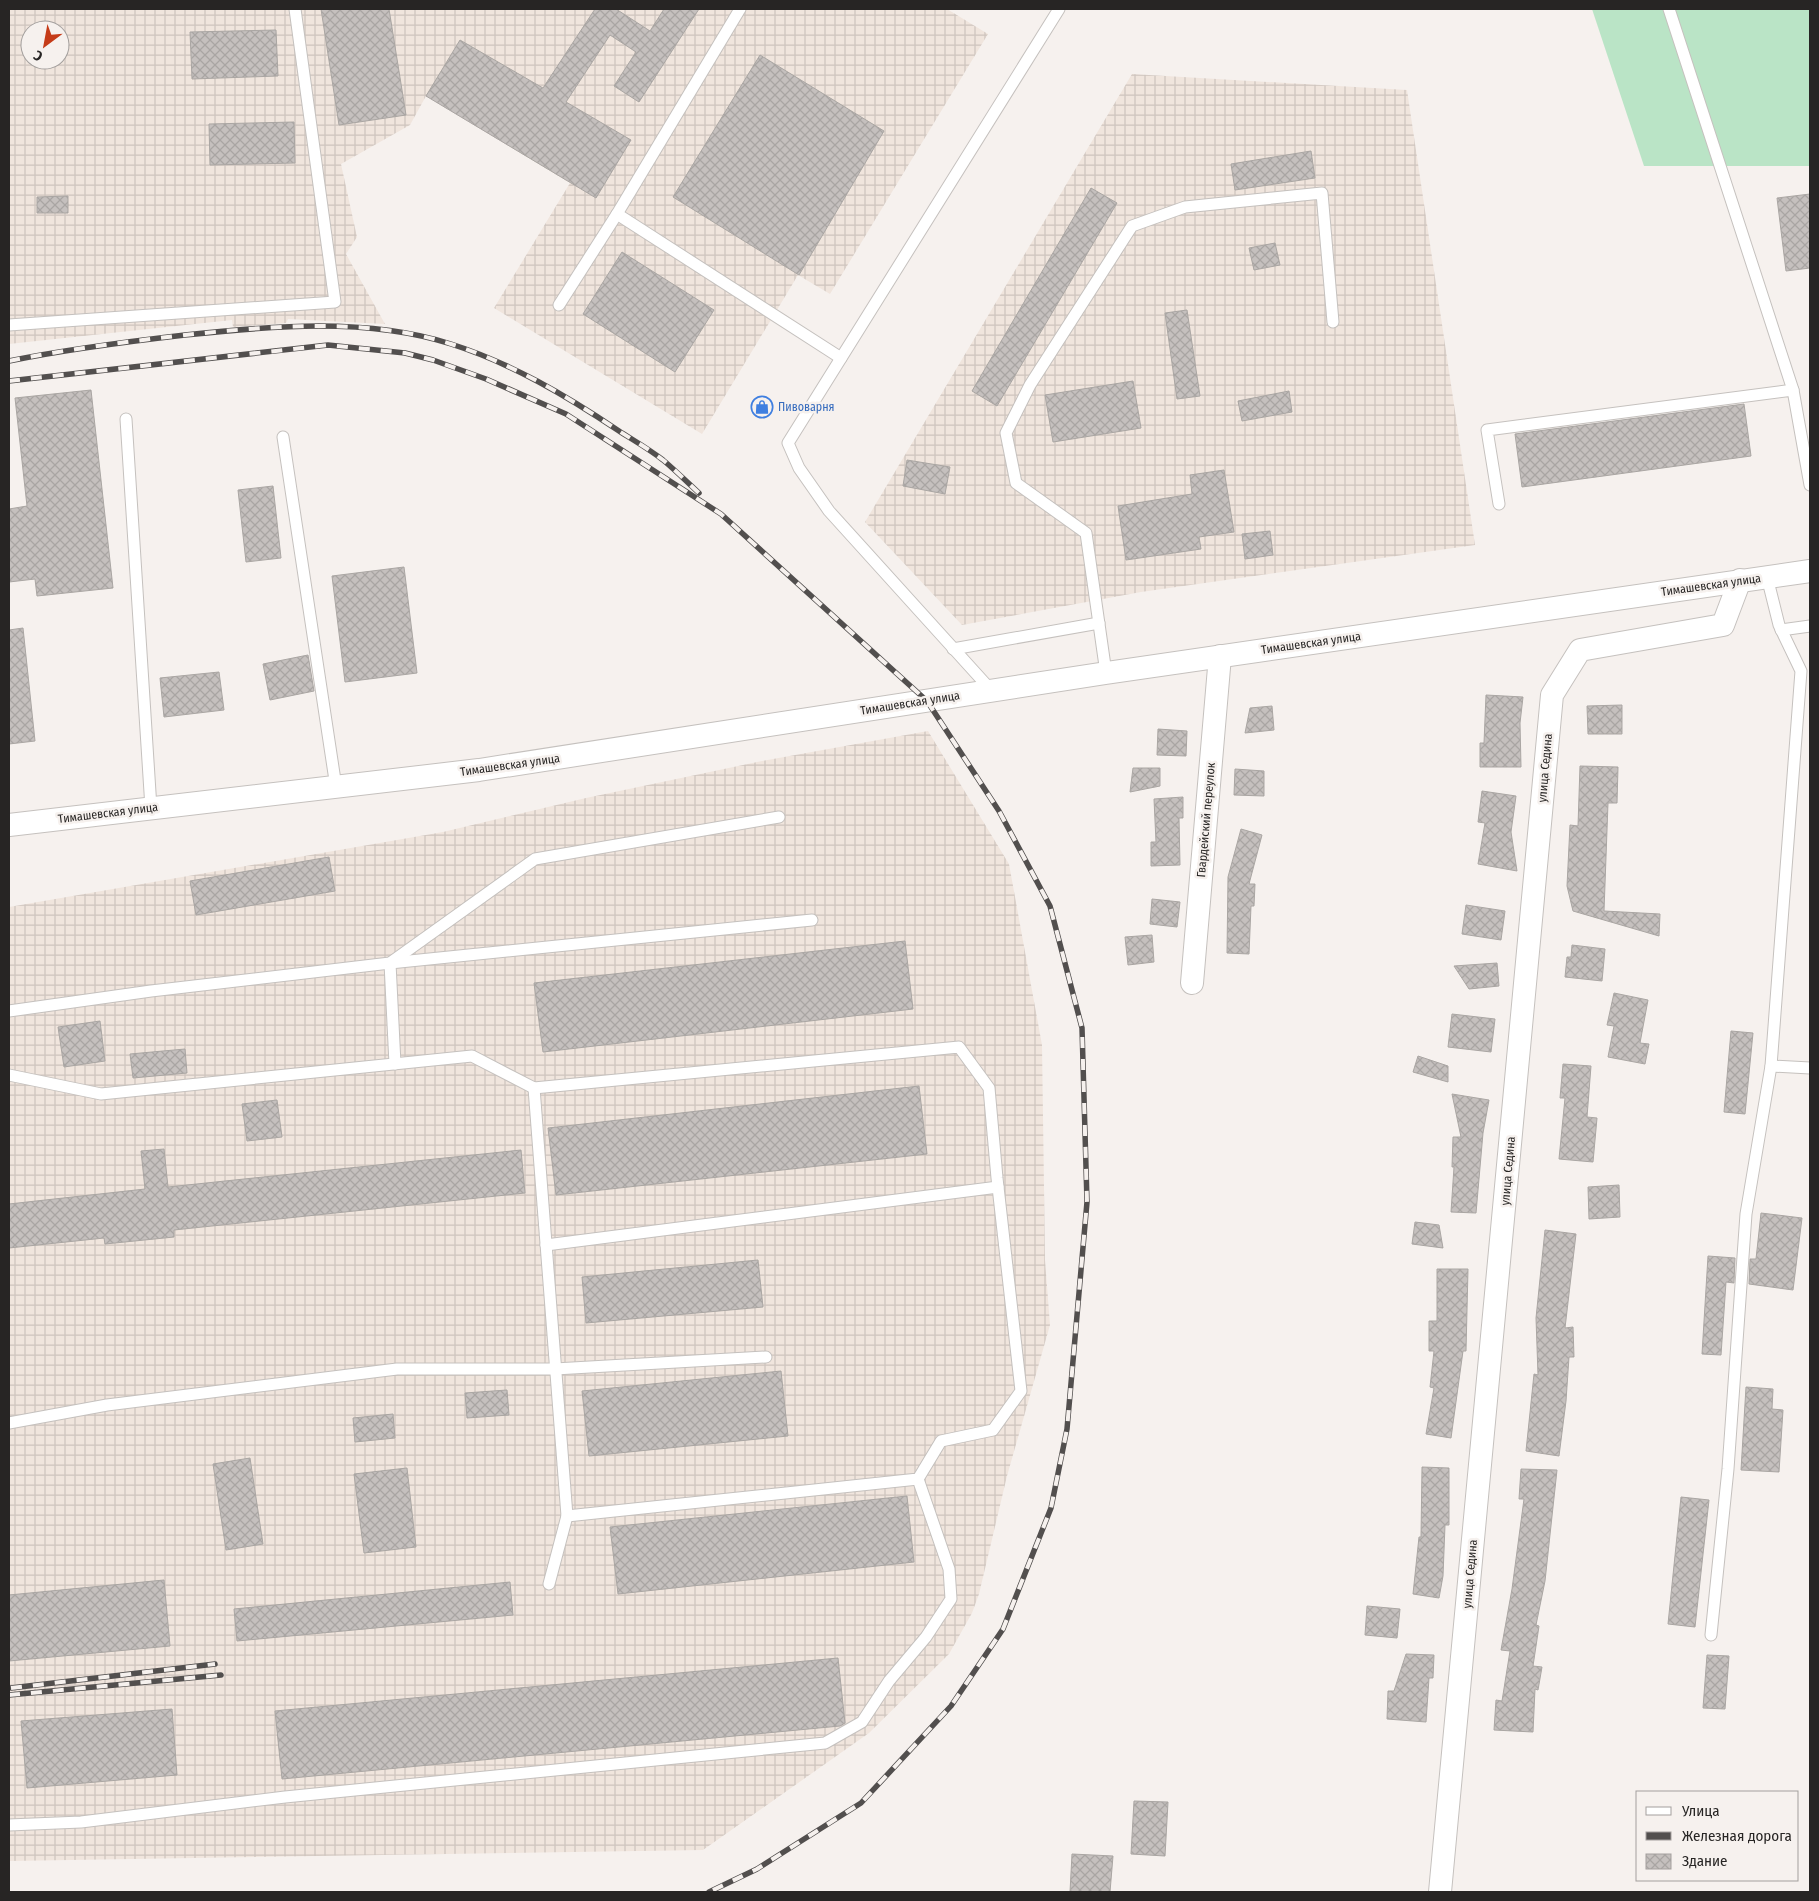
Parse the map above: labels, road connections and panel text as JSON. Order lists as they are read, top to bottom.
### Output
{
  "streets": {
    "street": ["Тимашевская улица", "улица Седина", "Гвардейский переулок"]
  },
  "crossings": [
    ["Тимашевская улица", "улица Седина"],
    ["Тимашевская улица", "Гвардейский переулок"]
  ],
  "places": {
    "shop": ["Пивоварня"]
  },
  "legend": ["Улица", "Железная дорога", "Здание"],
  "north": "bottom left"
}
